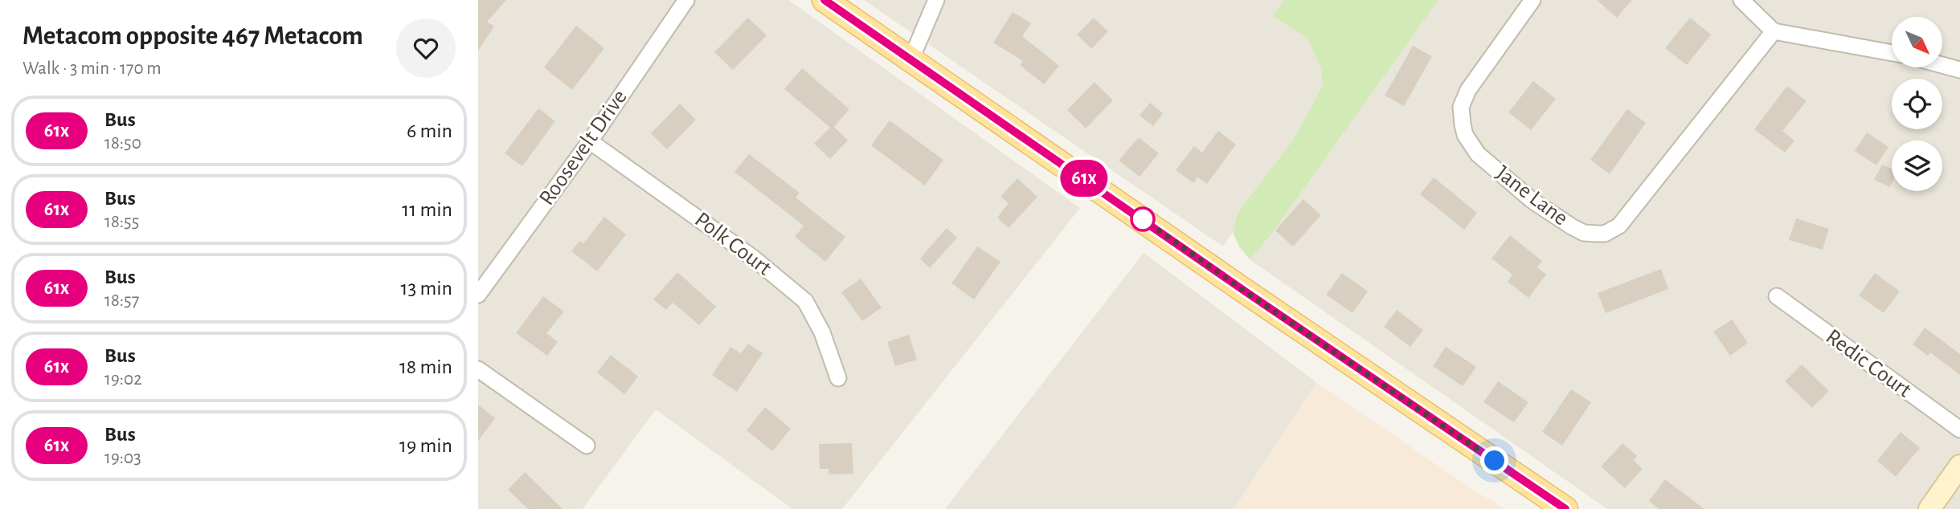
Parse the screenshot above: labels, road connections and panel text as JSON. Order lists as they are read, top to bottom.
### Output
{
  "streets": {
    "street": [
      "Roosevelt Drive",
      "Jane Lane",
      "Polk Court",
      "Redic Court"
    ]
  },
  "crossings": [
    ["Roosevelt Drive", "Polk Court"]
  ],
  "lines": ["bus line 61x"],
  "north": "bottom right",
  "page": {
    "heading": ["Metacom opposite 467 Metacom", "Walk · 3 min · 170 m"],
    "on_map": "61x",
    "list": [
      {
        "mark": "61x",
        "name": "Bus",
        "note": "18:50",
        "value": "6 min"
      },
      {
        "mark": "61x",
        "name": "Bus",
        "note": "18:55",
        "value": "11 min"
      },
      {
        "mark": "61x",
        "name": "Bus",
        "note": "18:57",
        "value": "13 min"
      },
      {
        "mark": "61x",
        "name": "Bus",
        "note": "19:02",
        "value": "18 min"
      },
      {
        "mark": "61x",
        "name": "Bus",
        "note": "19:03",
        "value": "19 min"
      }
    ]
  }
}
